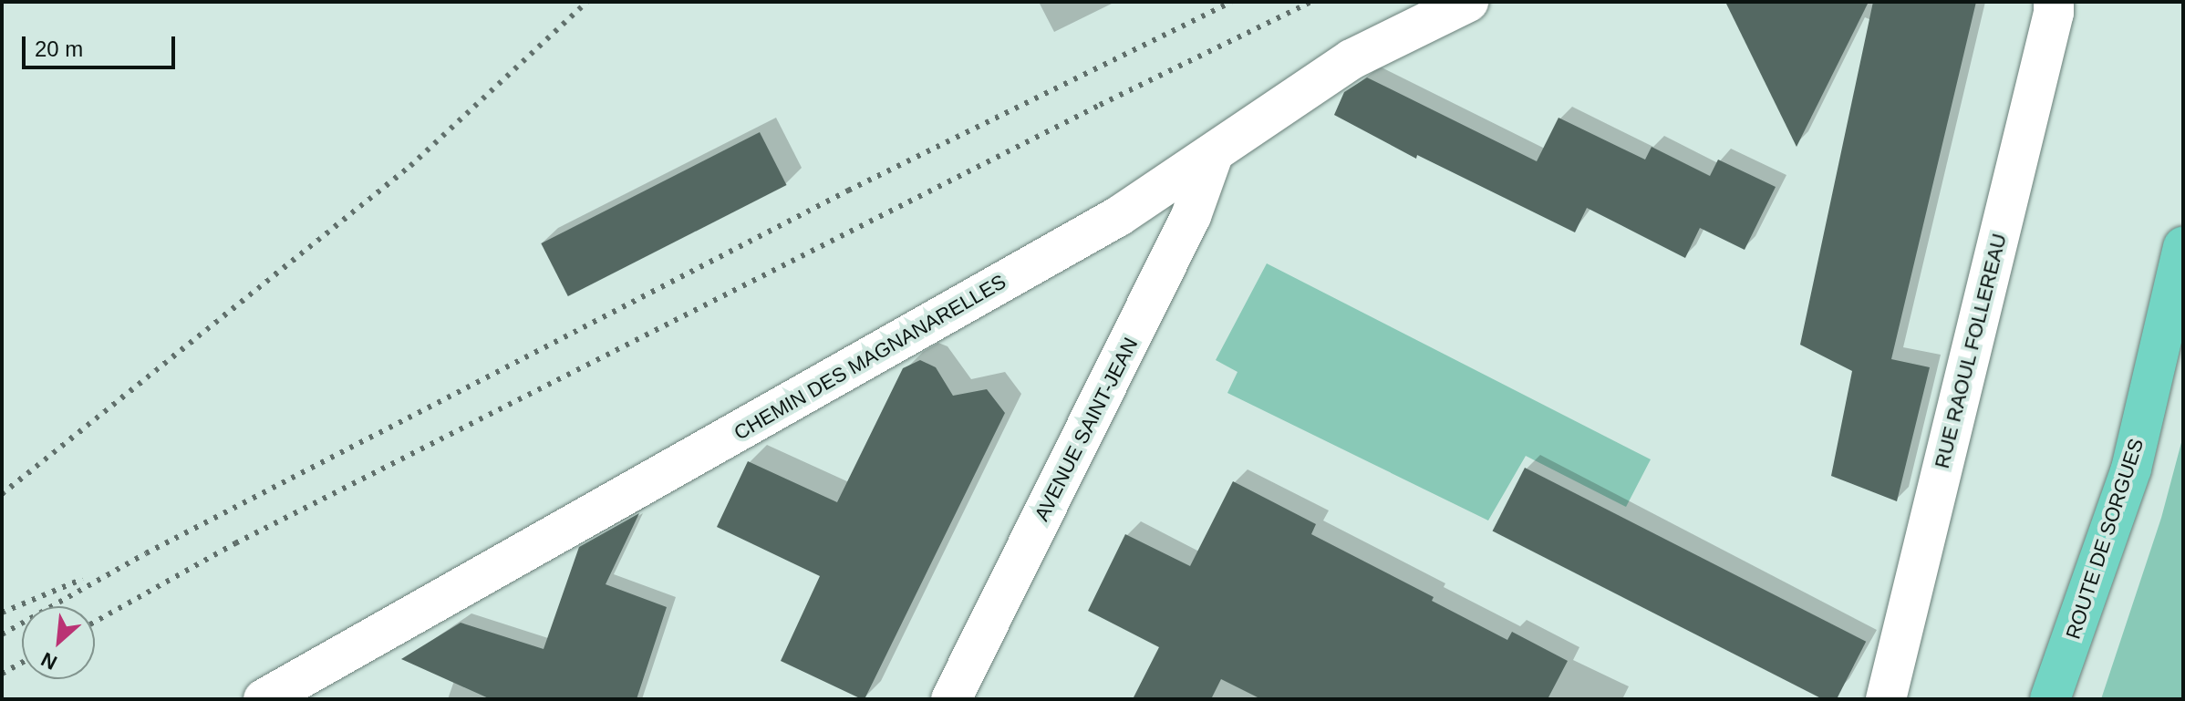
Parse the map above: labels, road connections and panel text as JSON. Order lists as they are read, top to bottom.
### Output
{
  "streets": {
    "main road": ["ROUTE DE SORGUES"],
    "street": ["RUE RAOUL FOLLEREAU", "CHEMIN DES MAGNANARELLES", "AVENUE SAINT-JEAN"]
  },
  "crossings": [
    ["CHEMIN DES MAGNANARELLES", "AVENUE SAINT-JEAN"]
  ],
  "scale_bar": "20 m",
  "north": "bottom left"
}
